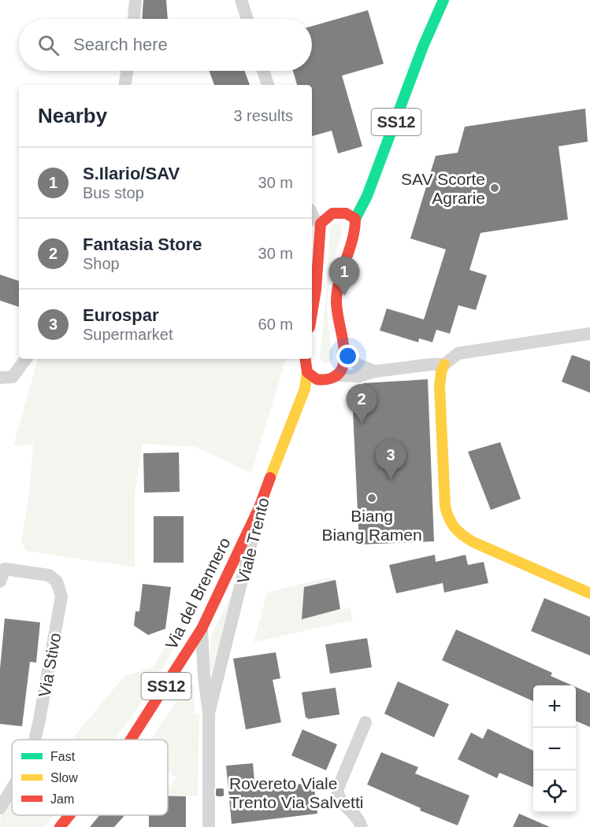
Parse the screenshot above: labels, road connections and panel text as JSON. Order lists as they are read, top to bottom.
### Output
{
  "streets": {
    "main road": ["SS12", "Viale Trento", "Via del Brennero"],
    "street": ["Via Stivo"]
  },
  "crossings": [
    ["Viale Trento", "Via del Brennero"]
  ],
  "places": {
    "other": ["SAV Scorte Agrarie", "Biang Biang Ramen"],
    "transit": ["Rovereto Viale Trento Via Salvetti"]
  },
  "legend": ["Fast", "Slow", "Jam"],
  "page": {
    "search": "Search here",
    "heading": ["Nearby", "3 results"],
    "list": [
      {
        "mark": "1",
        "name": "S.Ilario/SAV",
        "note": "Bus stop",
        "value": "30 m"
      },
      {
        "mark": "2",
        "name": "Fantasia Store",
        "note": "Shop",
        "value": "30 m"
      },
      {
        "mark": "3",
        "name": "Eurospar",
        "note": "Supermarket",
        "value": "60 m"
      }
    ],
    "pins": ["1", "2", "3"],
    "map_buttons": ["+", "−"]
  }
}
